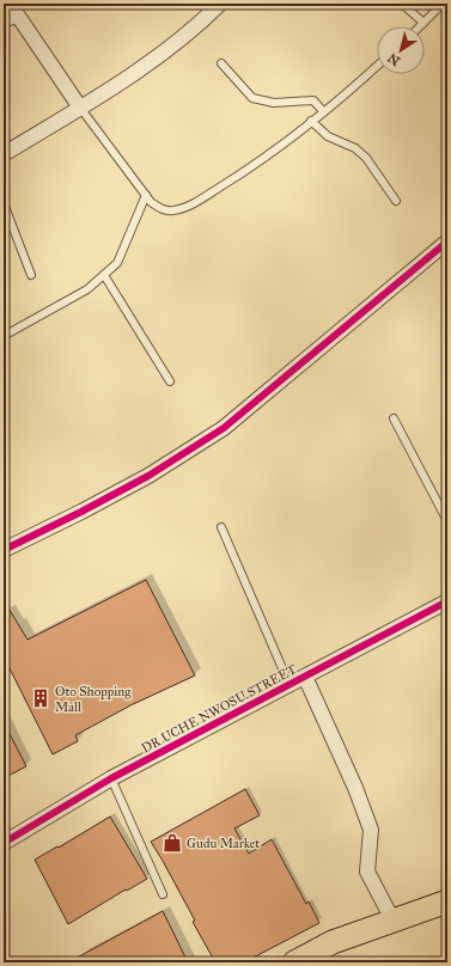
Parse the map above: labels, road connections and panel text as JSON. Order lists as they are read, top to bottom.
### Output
{
  "streets": {
    "street": ["DR UCHE NWOSU STREET"]
  },
  "places": {
    "building": ["Oto Shopping Mall"],
    "shop": ["Gudu Market"]
  },
  "north": "bottom left"
}
